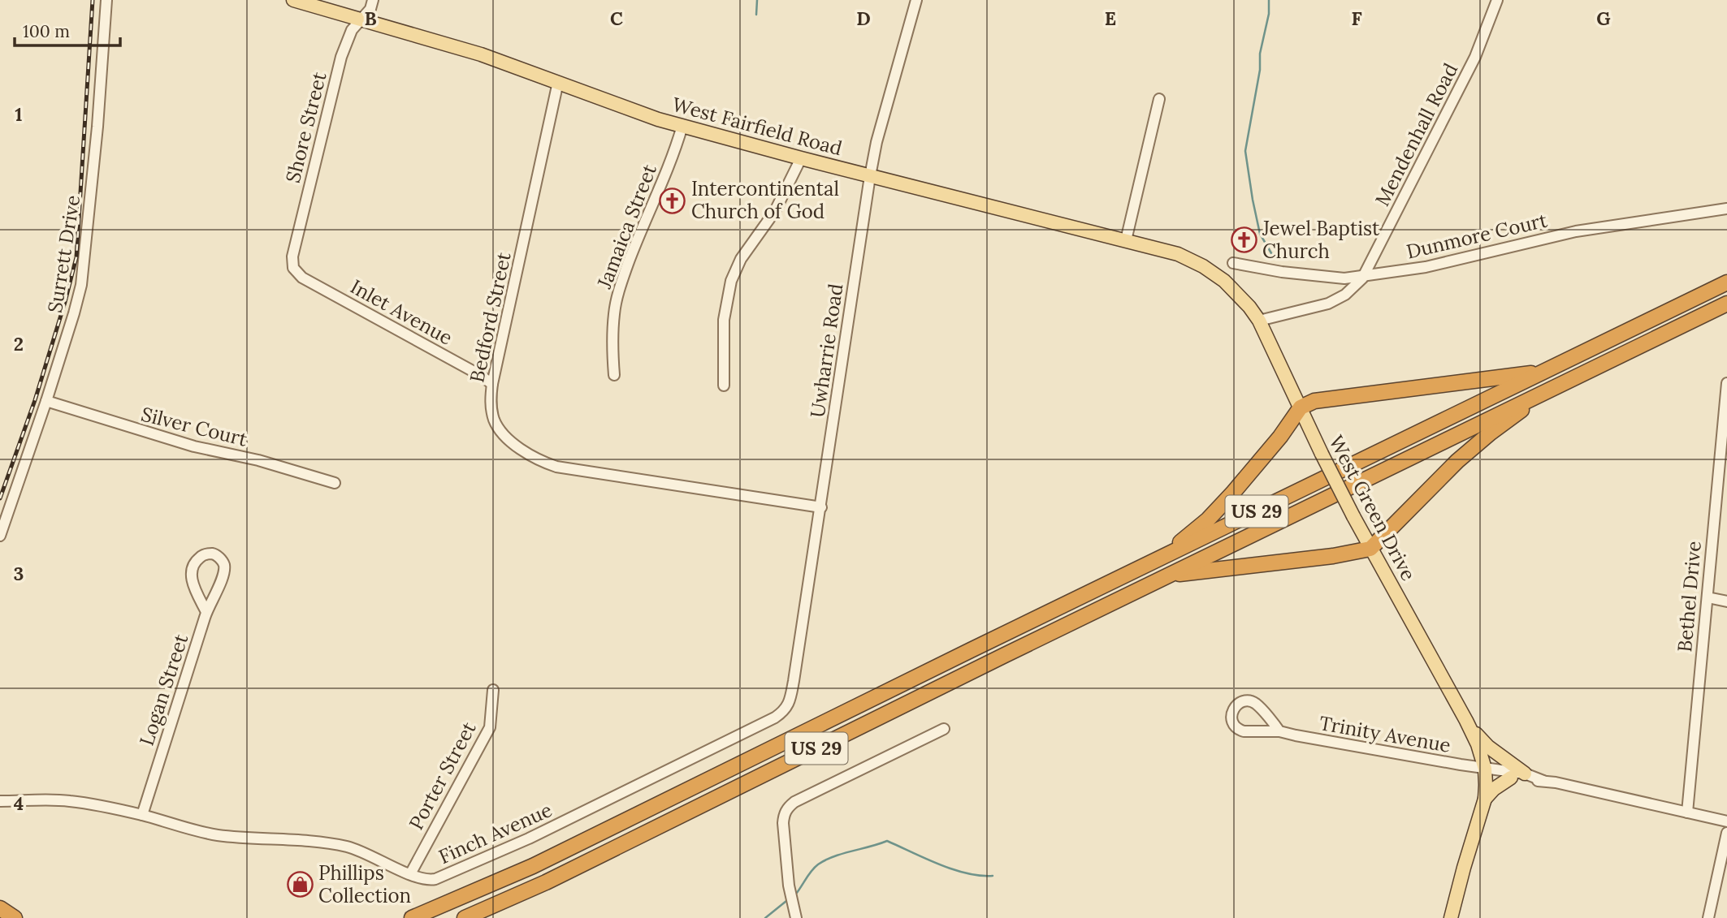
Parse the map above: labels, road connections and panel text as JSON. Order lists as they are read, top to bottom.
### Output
{
  "streets": {
    "highway": ["US 29"],
    "main road": ["West Fairfield Road", "West Green Drive"],
    "street": [
      "Shore Street",
      "Mendenhall Road",
      "Jamaica Street",
      "Dunmore Court",
      "Surrett Drive",
      "Inlet Avenue",
      "Bedford Street",
      "Uwharrie Road",
      "Silver Court",
      "Bethel Drive",
      "Logan Street",
      "Trinity Avenue",
      "Porter Street",
      "Finch Avenue"
    ]
  },
  "crossings": [
    ["West Fairfield Road", "Shore Street"],
    ["West Fairfield Road", "Jamaica Street"],
    ["West Fairfield Road", "Bedford Street"],
    ["West Fairfield Road", "Uwharrie Road"],
    ["West Fairfield Road", "West Green Drive"],
    ["Shore Street", "Inlet Avenue"],
    ["Mendenhall Road", "Dunmore Court"],
    ["Mendenhall Road", "West Green Drive"],
    ["Surrett Drive", "Silver Court"],
    ["Inlet Avenue", "Bedford Street"],
    ["Bedford Street", "Uwharrie Road"],
    ["Uwharrie Road", "Finch Avenue"],
    ["West Green Drive", "Trinity Avenue"],
    ["Bethel Drive", "Trinity Avenue"],
    ["Logan Street", "Finch Avenue"],
    ["Porter Street", "Finch Avenue"]
  ],
  "places": {
    "church": ["Intercontinental Church of God", "Jewel Baptist Church"],
    "shop": ["Phillips Collection"]
  },
  "scale_bar": "100 m",
  "grid": {
    "columns": [
      "B",
      "C",
      "D",
      "E",
      "F",
      "G"
    ],
    "rows": [
      "1",
      "2",
      "3",
      "4"
    ]
  }
}
